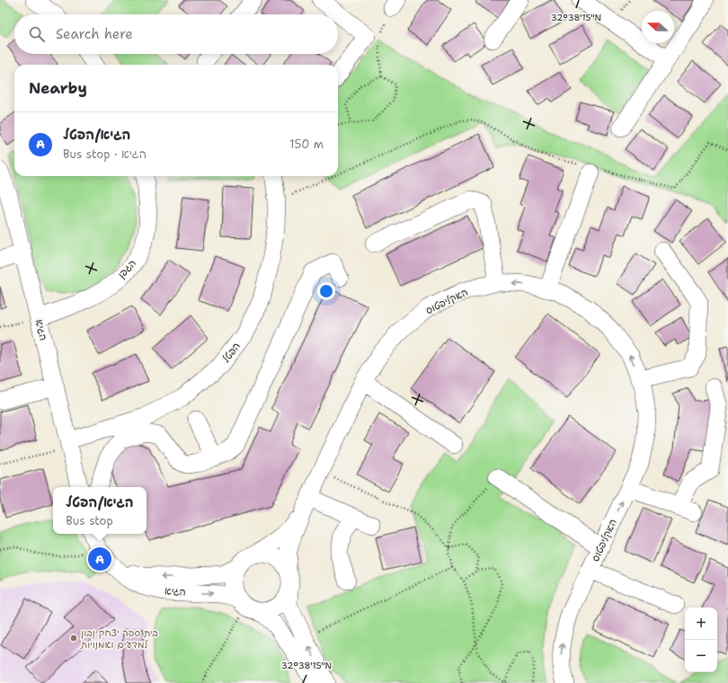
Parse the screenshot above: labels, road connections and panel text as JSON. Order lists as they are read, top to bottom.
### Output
{
  "streets": {
    "street": [
      "הגפן",
      "האקליפטוס",
      "הגיא",
      "הפטל"
    ]
  },
  "crossings": [
    ["הגפן", "הגיא"],
    ["האקליפטוס", "הגיא"],
    ["הגיא", "הפטל"]
  ],
  "places": ["בית ספר יצחק נבון למדעים ואמנויות"],
  "north": "left",
  "page": {
    "search": "Search here",
    "heading": "Nearby",
    "list": [
      {
        "mark": "A",
        "name": "הגיא/הפטל",
        "note": "Bus stop · הגיא",
        "value": "150 m"
      }
    ],
    "popup": ["הגיא/הפטל", "Bus stop"],
    "pins": "A",
    "map_buttons": ["+", "−"]
  },
  "coordinates": ["32°38'15\"N"]
}
